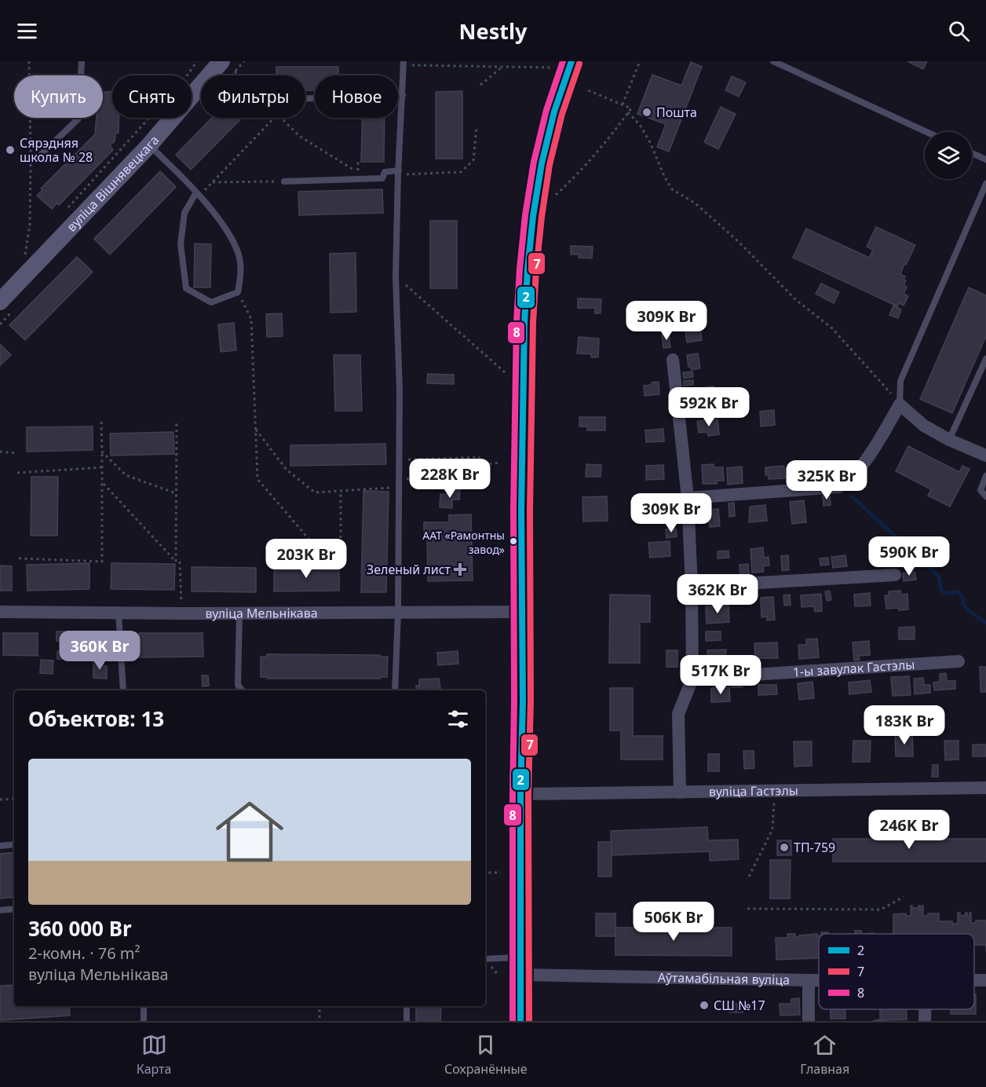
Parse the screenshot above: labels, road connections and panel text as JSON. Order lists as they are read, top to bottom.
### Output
{
  "streets": {
    "main road": ["вуліца Вішнявецкага"],
    "street": [
      "вуліца Мельнікава",
      "1-ы завулак Гастэлы",
      "вуліца Гастэлы",
      "Аўтамабільная вуліца"
    ]
  },
  "places": {
    "other": [
      "Пошта",
      "Сярэдняя школа № 28",
      "ААТ «Рамонтны завод»",
      "ТП-759",
      "СШ №17"
    ],
    "health": ["Зеленый лист"]
  },
  "lines": ["transit line 2", "transit line 8", "transit line 7"],
  "legend": ["2", "7", "8"],
  "page": {
    "header": "Nestly",
    "chip": [
      "Купить",
      "Снять",
      "Фильтры",
      "Новое"
    ],
    "price": [
      "309K Br",
      "592K Br",
      "228K Br",
      "325K Br",
      "309K Br",
      "590K Br",
      "203K Br",
      "362K Br",
      "360K Br",
      "517K Br",
      "183K Br",
      "246K Br",
      "506K Br"
    ],
    "heading": "Объектов: 13",
    "list": [
      {
        "name": "360 000 Br",
        "note": "2-комн. · 76 m² · вуліца Мельнікава"
      }
    ],
    "tabs": ["Карта", "Сохранённые", "Главная"]
  }
}
